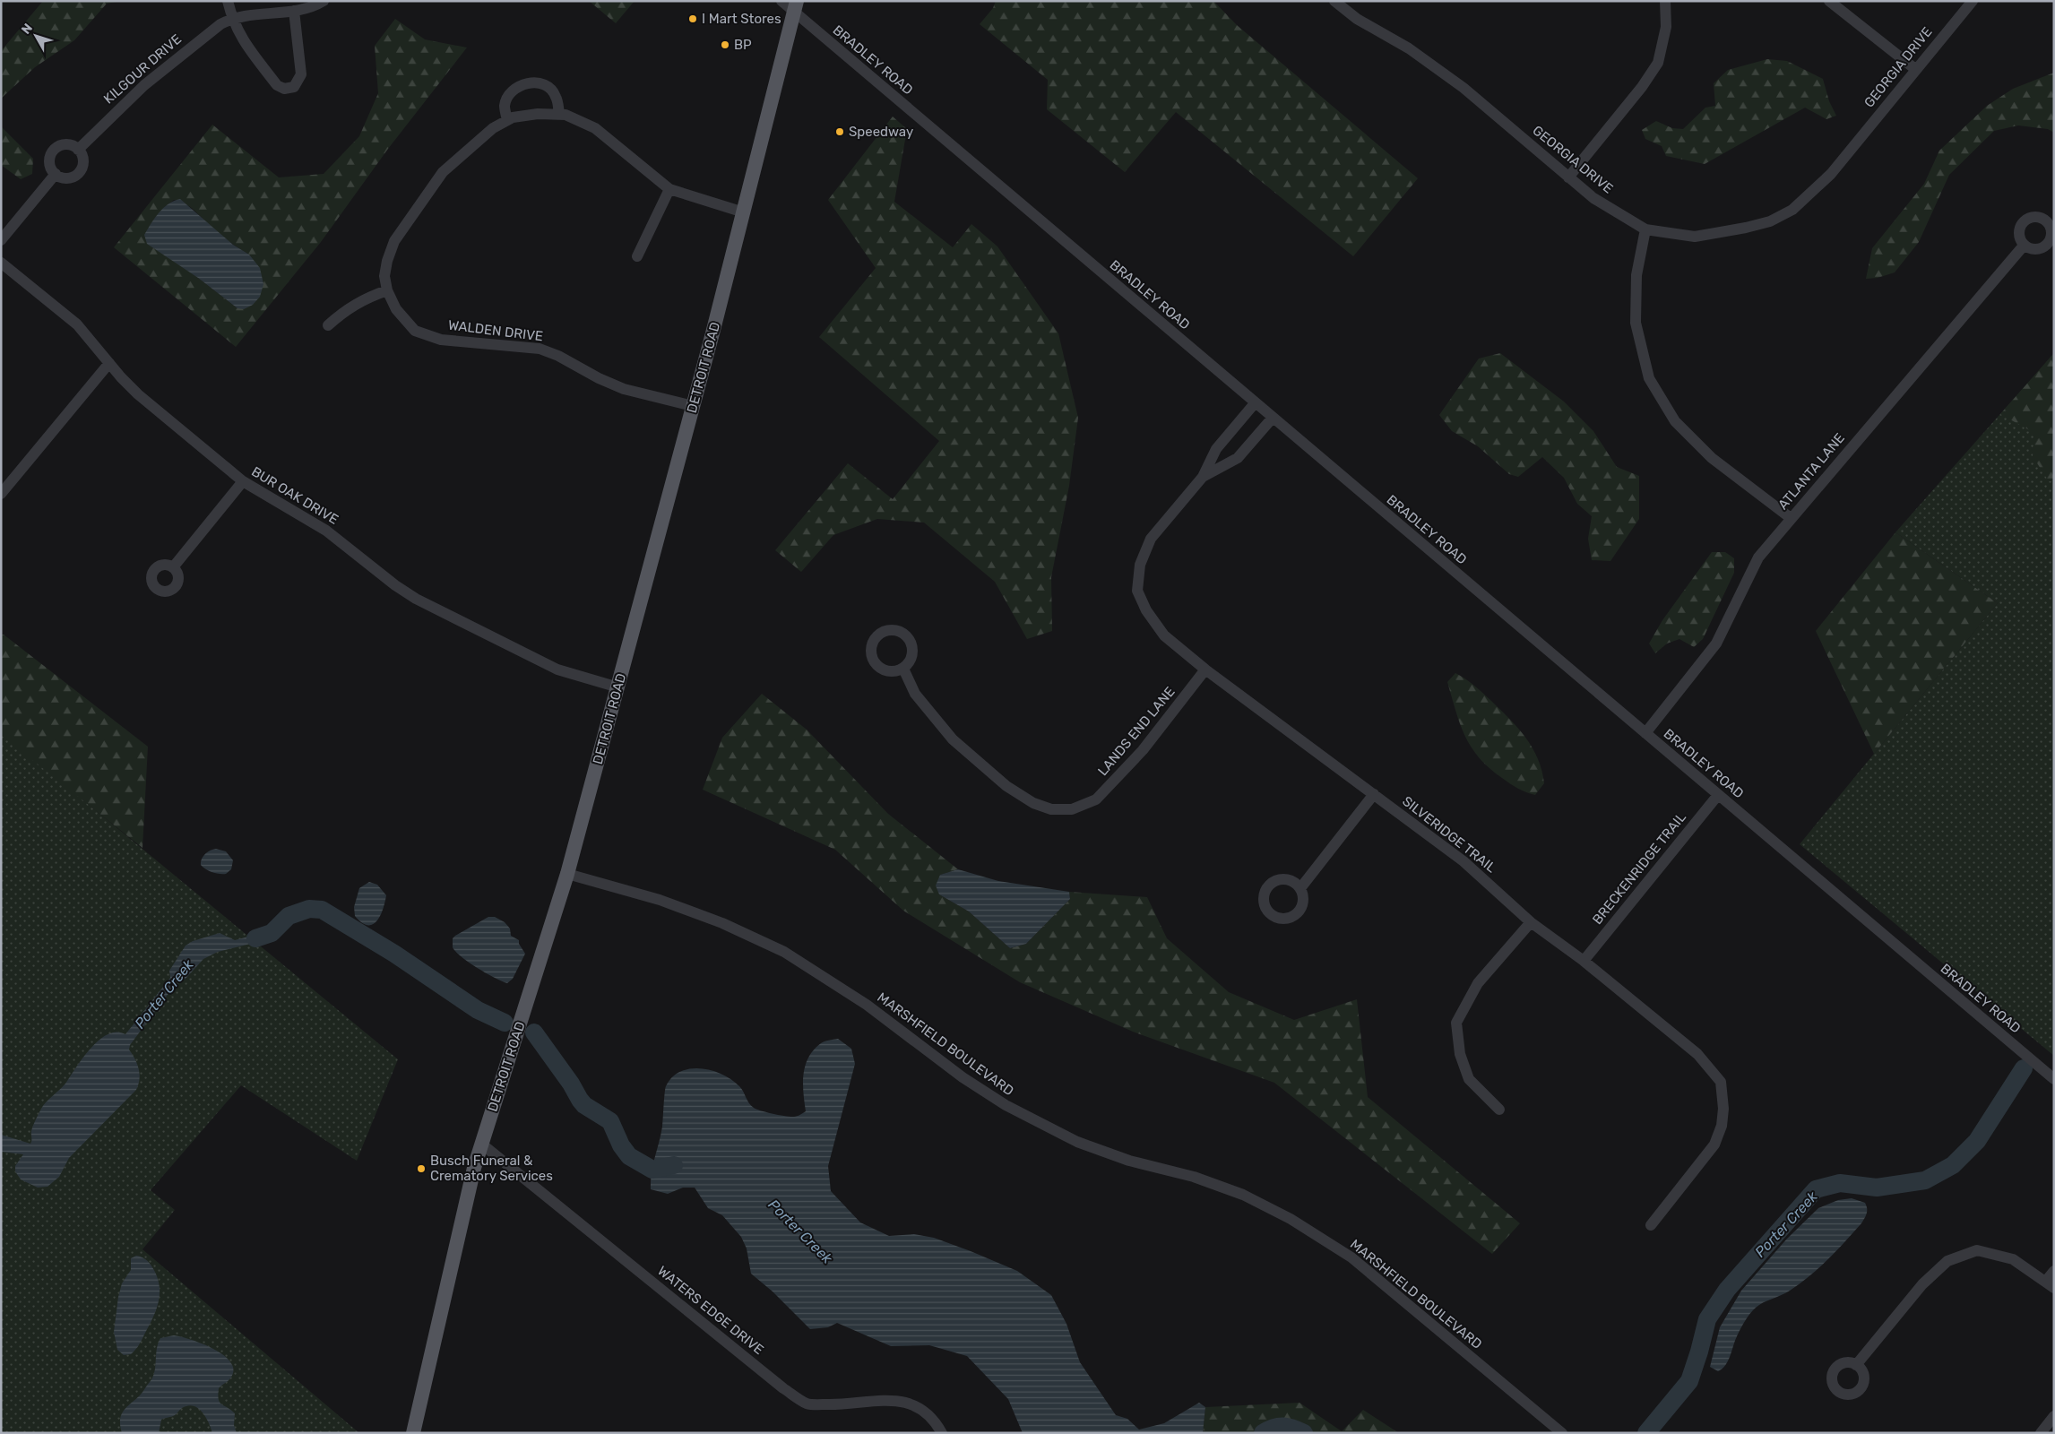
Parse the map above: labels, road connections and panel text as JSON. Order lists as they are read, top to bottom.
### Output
{
  "streets": {
    "main road": ["DETROIT ROAD"],
    "street": [
      "BRADLEY ROAD",
      "GEORGIA DRIVE",
      "KILGOUR DRIVE",
      "WALDEN DRIVE",
      "ATLANTA LANE",
      "BUR OAK DRIVE",
      "LANDS END LANE",
      "SILVERIDGE TRAIL",
      "BRECKENRIDGE TRAIL",
      "MARSHFIELD BOULEVARD",
      "WATERS EDGE DRIVE"
    ]
  },
  "crossings": [
    ["BRADLEY ROAD", "DETROIT ROAD"],
    ["BRADLEY ROAD", "ATLANTA LANE"],
    ["BRADLEY ROAD", "SILVERIDGE TRAIL"],
    ["BRADLEY ROAD", "BRECKENRIDGE TRAIL"],
    ["WALDEN DRIVE", "DETROIT ROAD"],
    ["DETROIT ROAD", "BUR OAK DRIVE"],
    ["DETROIT ROAD", "MARSHFIELD BOULEVARD"],
    ["DETROIT ROAD", "WATERS EDGE DRIVE"],
    ["LANDS END LANE", "SILVERIDGE TRAIL"],
    ["SILVERIDGE TRAIL", "BRECKENRIDGE TRAIL"]
  ],
  "water": ["Porter Creek"],
  "places": [
    "I Mart Stores",
    "BP",
    "Speedway",
    "Busch Funeral & Crematory Services"
  ],
  "north": "top left"
}
